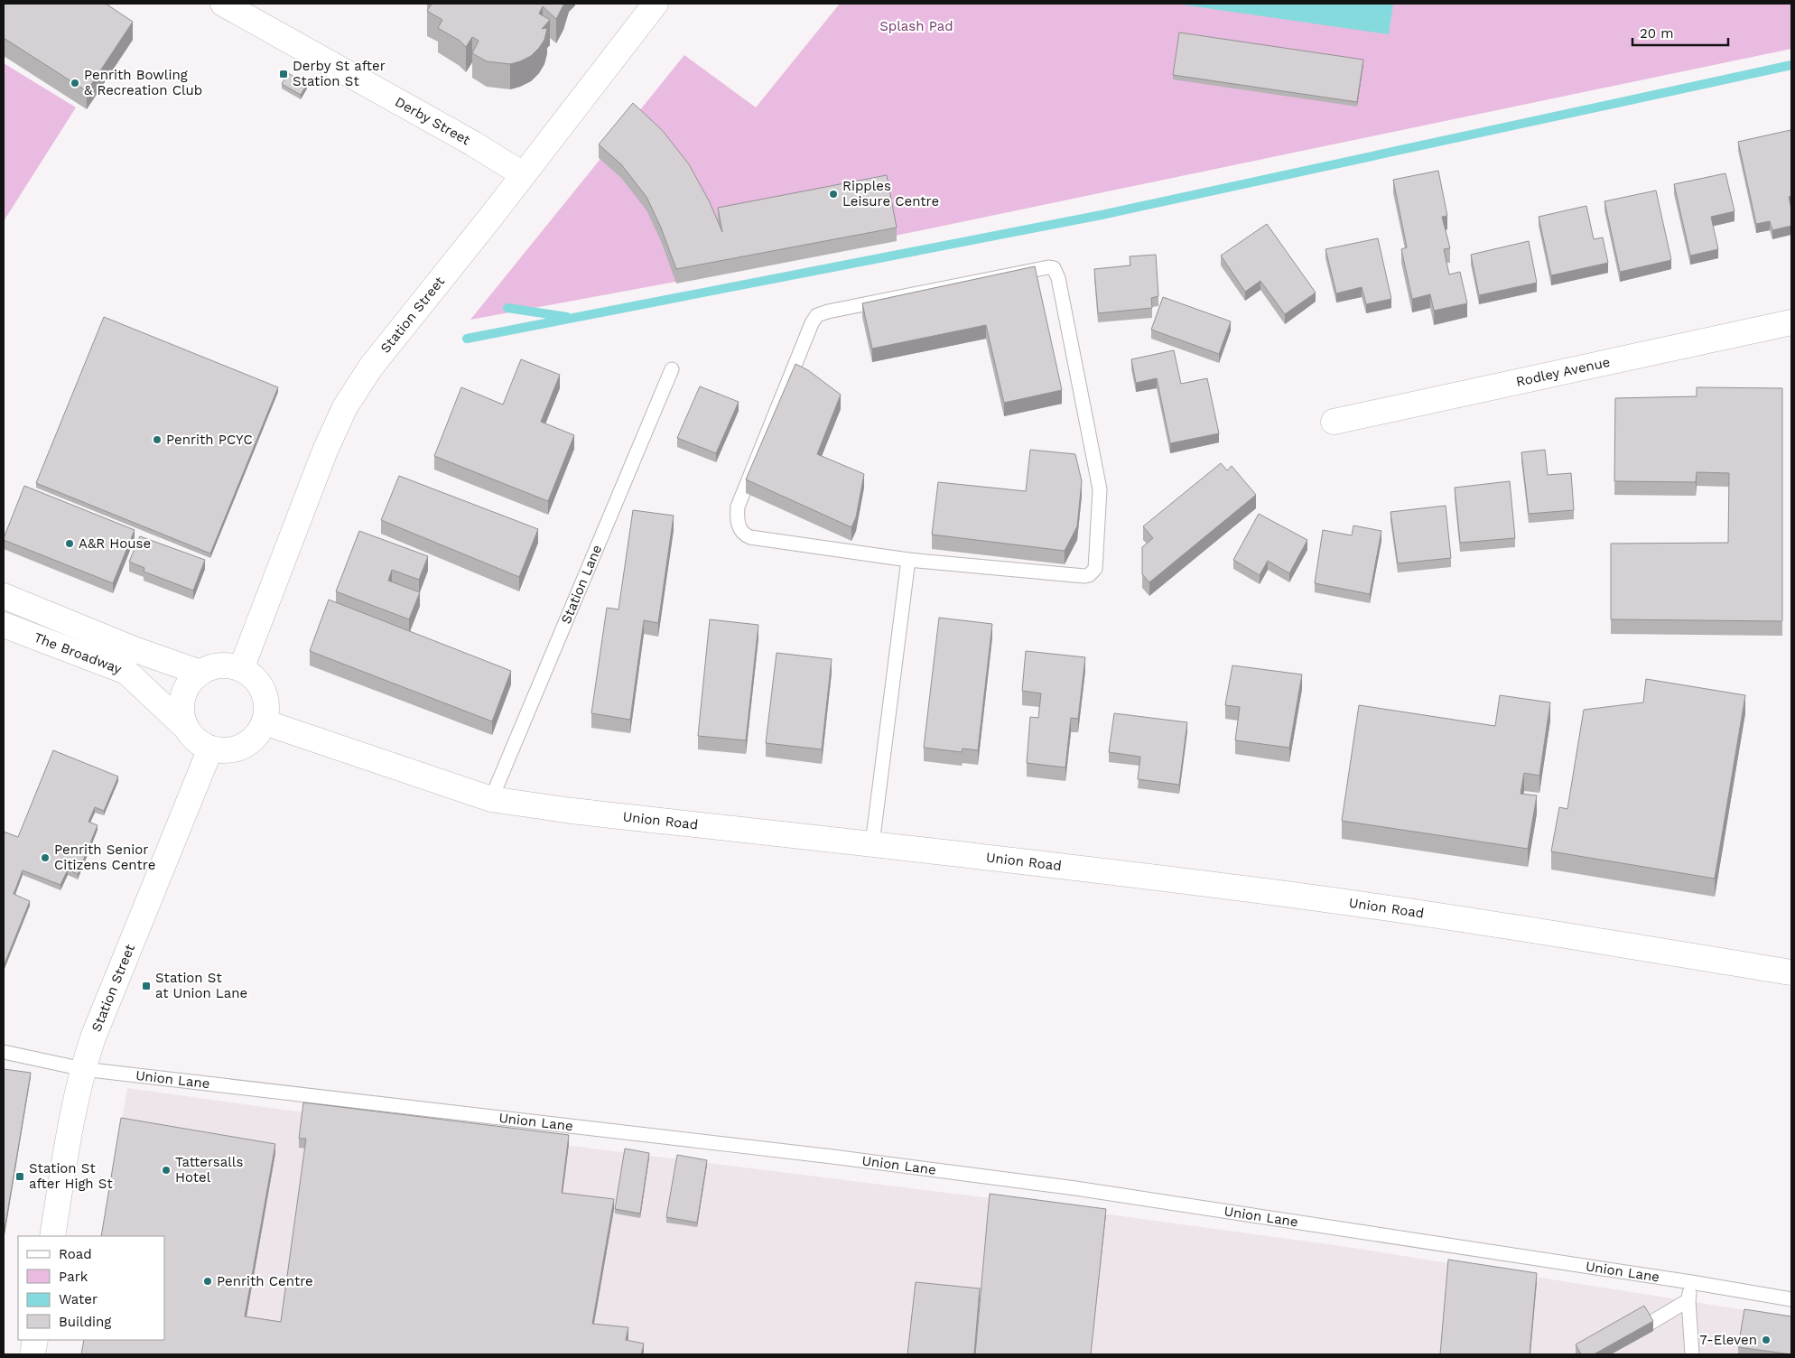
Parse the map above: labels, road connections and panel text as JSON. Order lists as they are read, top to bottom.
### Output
{
  "streets": {
    "street": [
      "Derby Street",
      "Station Street",
      "Rodley Avenue",
      "The Broadway",
      "Union Road"
    ],
    "lane": ["Station Lane", "Union Lane"]
  },
  "crossings": [
    ["Derby Street", "Station Street"],
    ["Station Street", "The Broadway"],
    ["Station Street", "Union Road"],
    ["Station Street", "Union Lane"],
    ["Station Lane", "Union Road"],
    ["The Broadway", "Union Road"]
  ],
  "parks": ["Splash Pad"],
  "places": {
    "transit": ["Derby St after Station St", "Station St at Union Lane", "Station St after High St"],
    "other": [
      "Penrith Bowling & Recreation Club",
      "Ripples Leisure Centre",
      "Penrith PCYC",
      "A&R House",
      "Penrith Senior Citizens Centre",
      "Tattersalls Hotel",
      "Penrith Centre",
      "7-Eleven"
    ]
  },
  "legend": [
    "Road",
    "Park",
    "Water",
    "Building"
  ],
  "scale_bar": "20 m"
}
